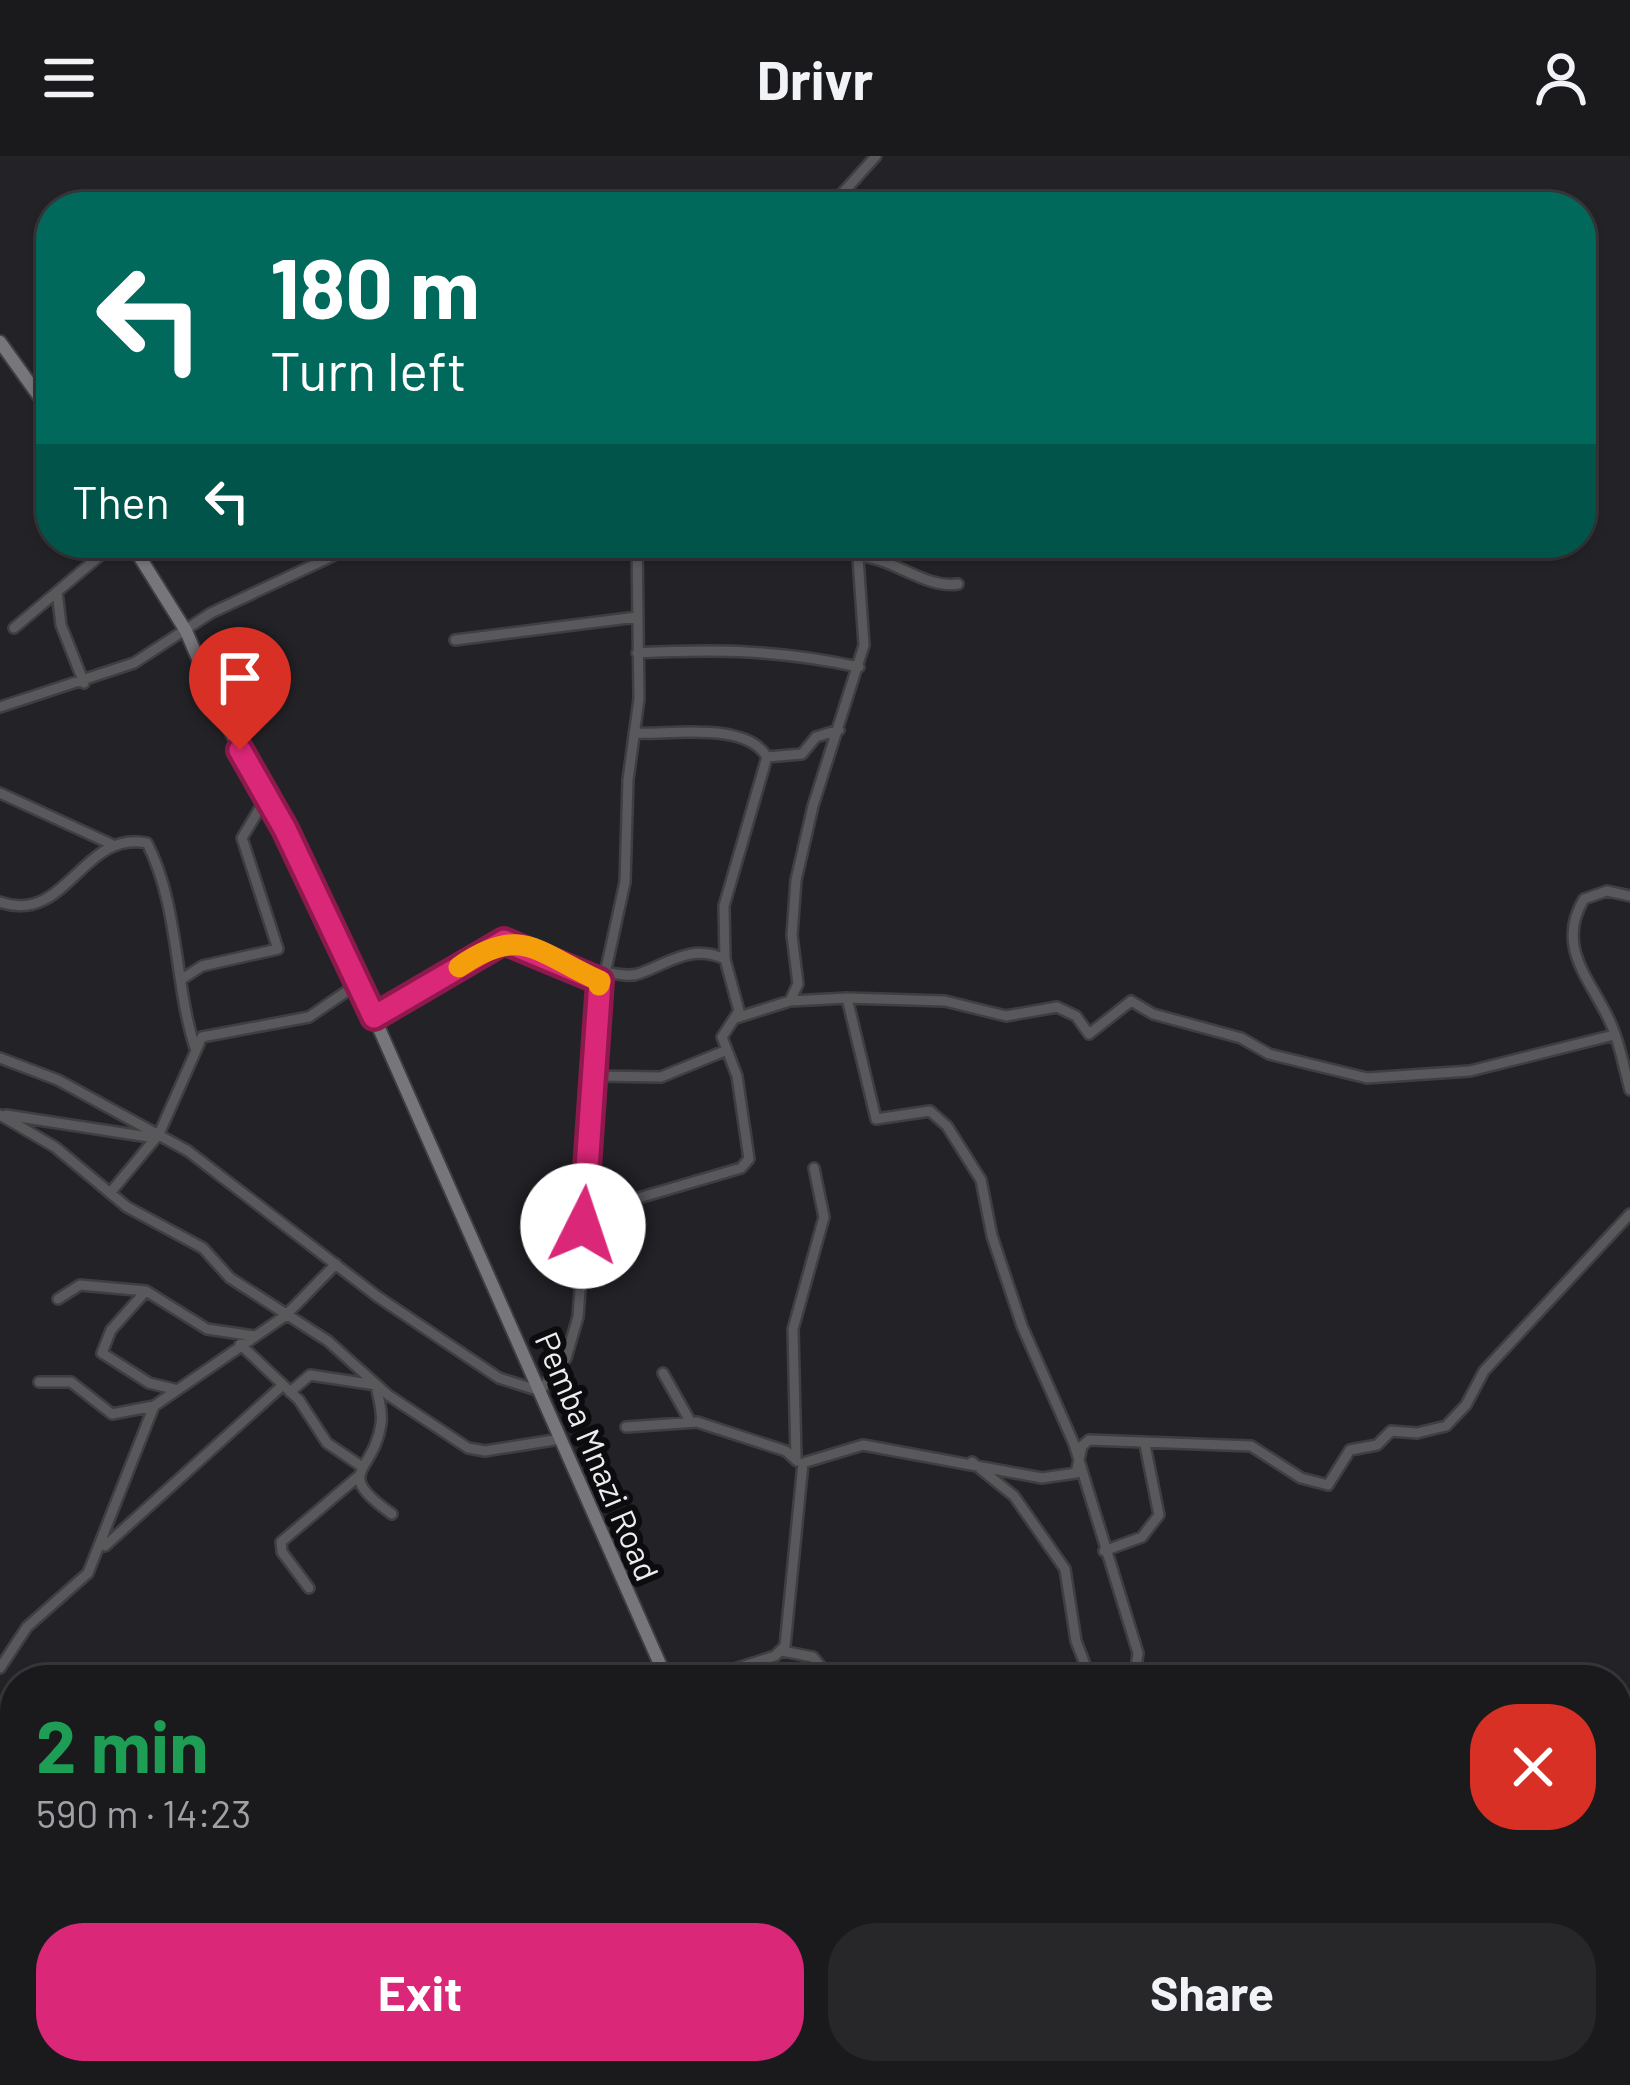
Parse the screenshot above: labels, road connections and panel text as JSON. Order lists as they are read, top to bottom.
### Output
{
  "streets": {
    "main road": ["Pemba Mnazi Road"]
  },
  "page": {
    "header": "Drivr",
    "turn": ["180 m", "Turn left"],
    "then": "Then",
    "heading": ["2 min", "590 m · 14:23"],
    "buttons": ["Exit", "Share"]
  }
}
